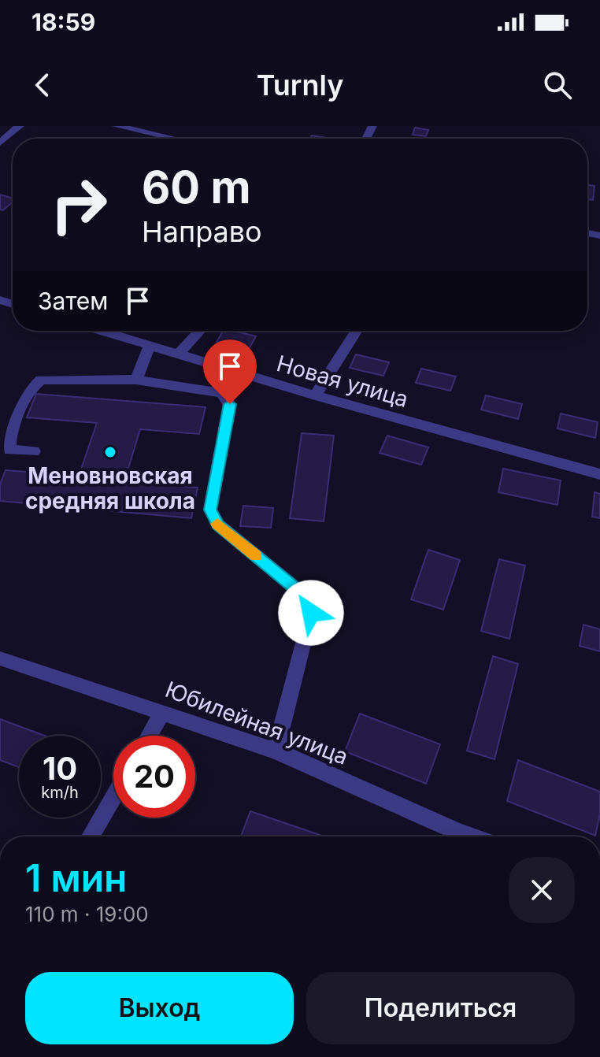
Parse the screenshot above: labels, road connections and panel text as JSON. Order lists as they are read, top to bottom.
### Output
{
  "streets": {
    "lane": ["Новая улица", "Юбилейная улица"]
  },
  "places": ["Меновновская средняя школа"],
  "page": {
    "status": "18:59",
    "header": "Turnly",
    "turn": ["60 m", "Направо"],
    "then": "Затем",
    "speed": "10 km/h",
    "limit": "20",
    "heading": ["1 мин", "110 m · 19:00"],
    "buttons": ["Выход", "Поделиться"]
  }
}
